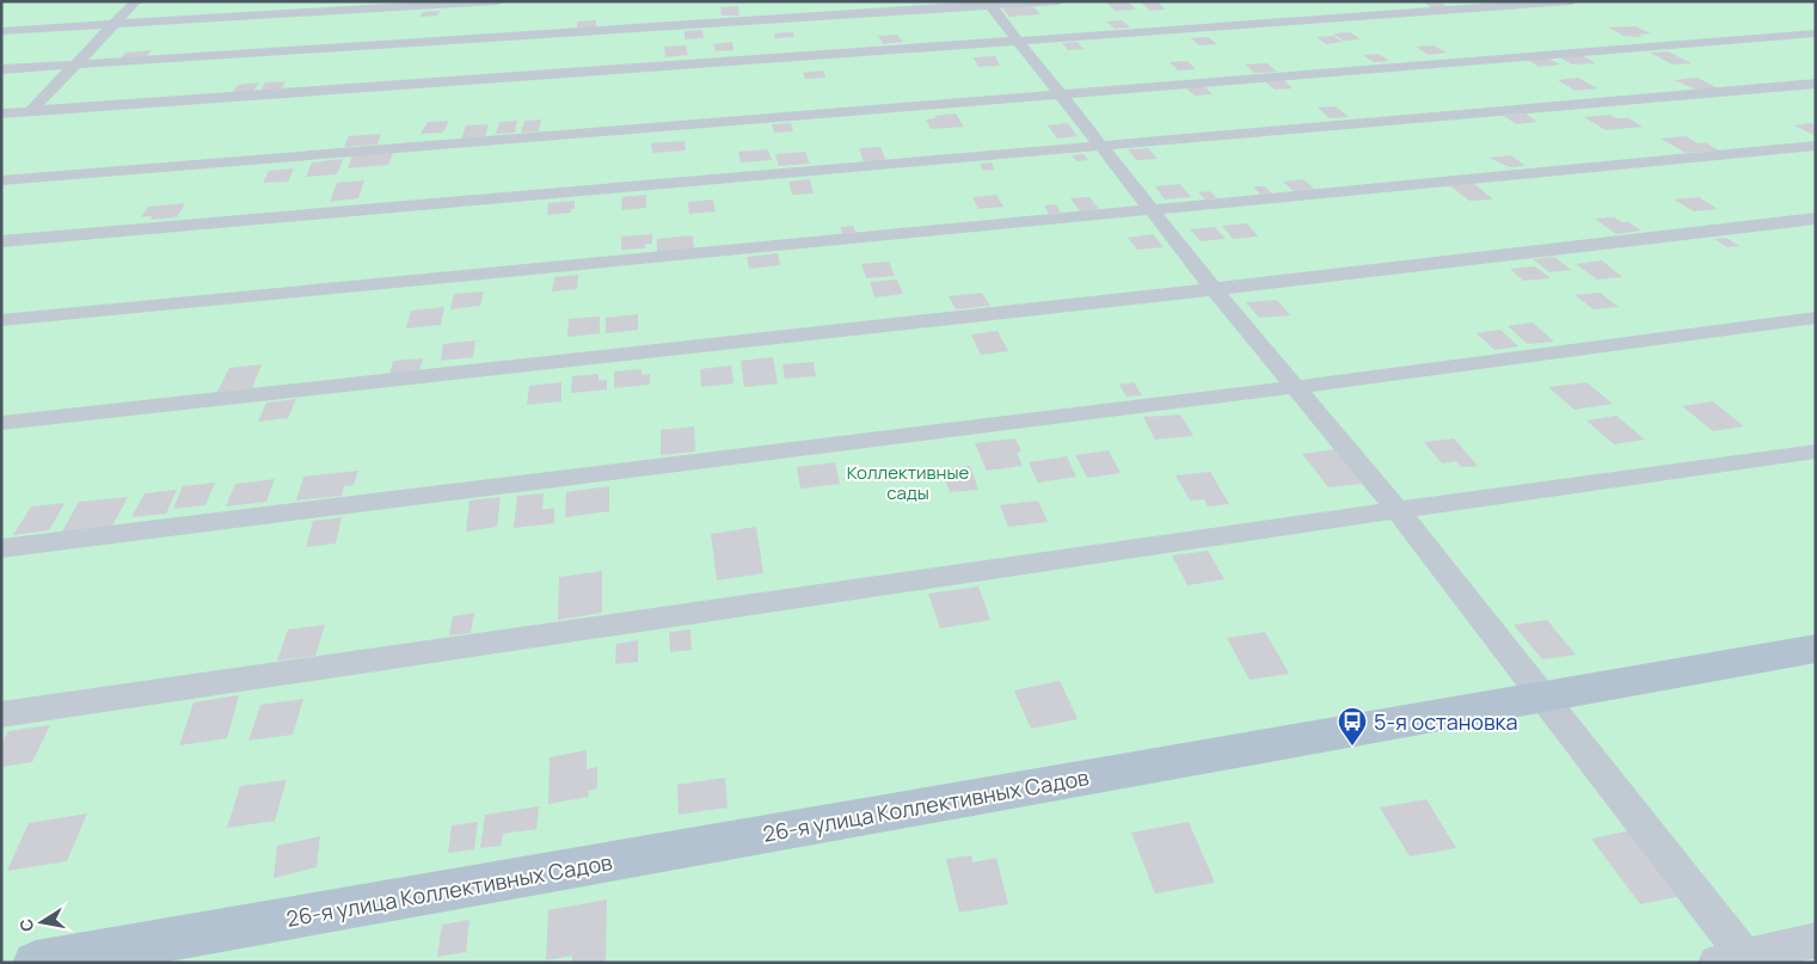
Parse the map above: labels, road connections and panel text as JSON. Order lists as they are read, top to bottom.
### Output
{
  "streets": {
    "main road": ["26-я улица Коллективных Садов"]
  },
  "parks": ["Коллективные сады"],
  "places": {
    "bus stop": ["5-я остановка"]
  },
  "north": "left"
}
